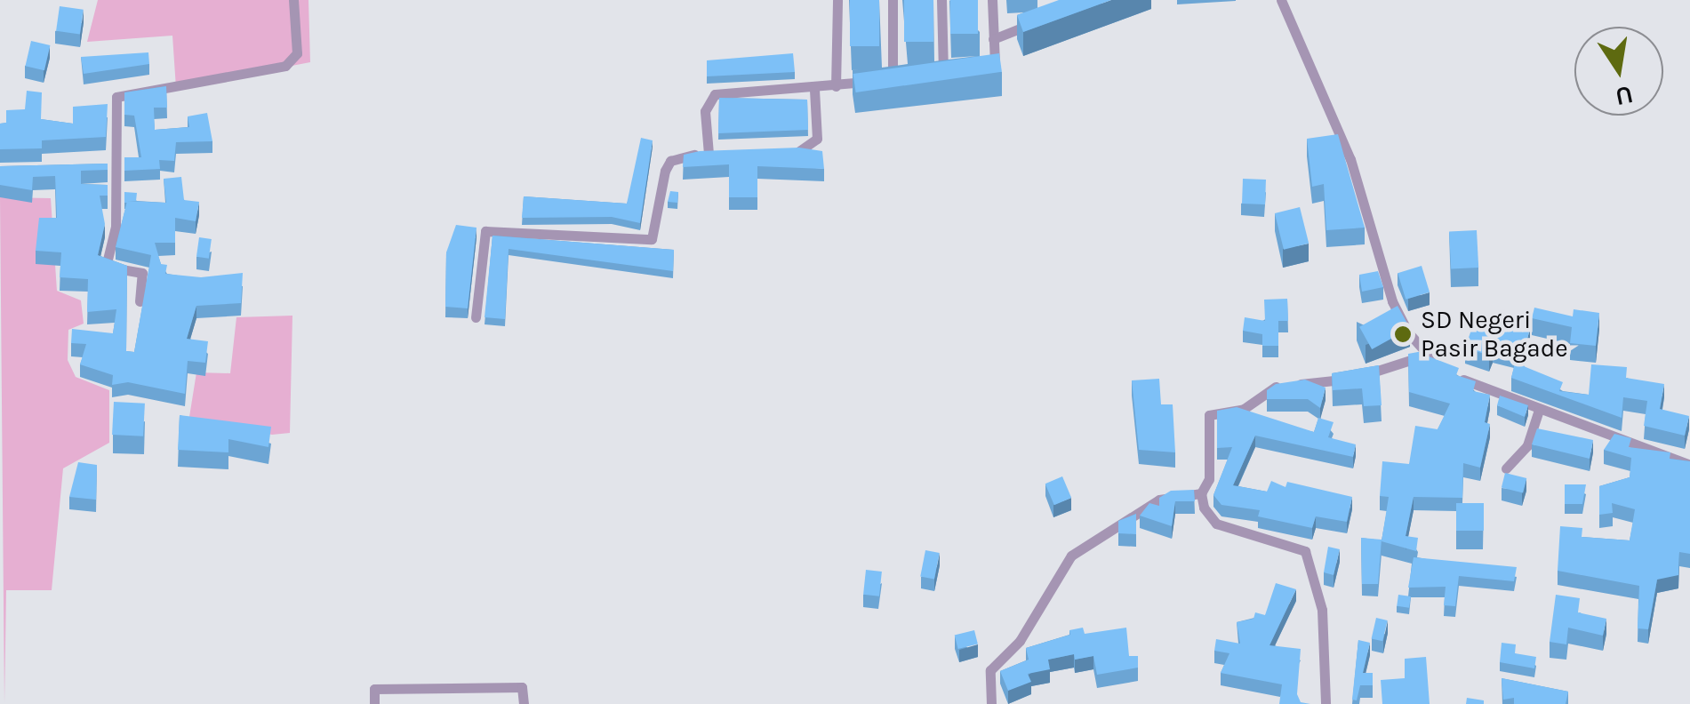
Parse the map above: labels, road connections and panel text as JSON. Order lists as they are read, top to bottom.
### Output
{
  "places": ["SD Negeri Pasir Bagade"],
  "north": "bottom"
}
